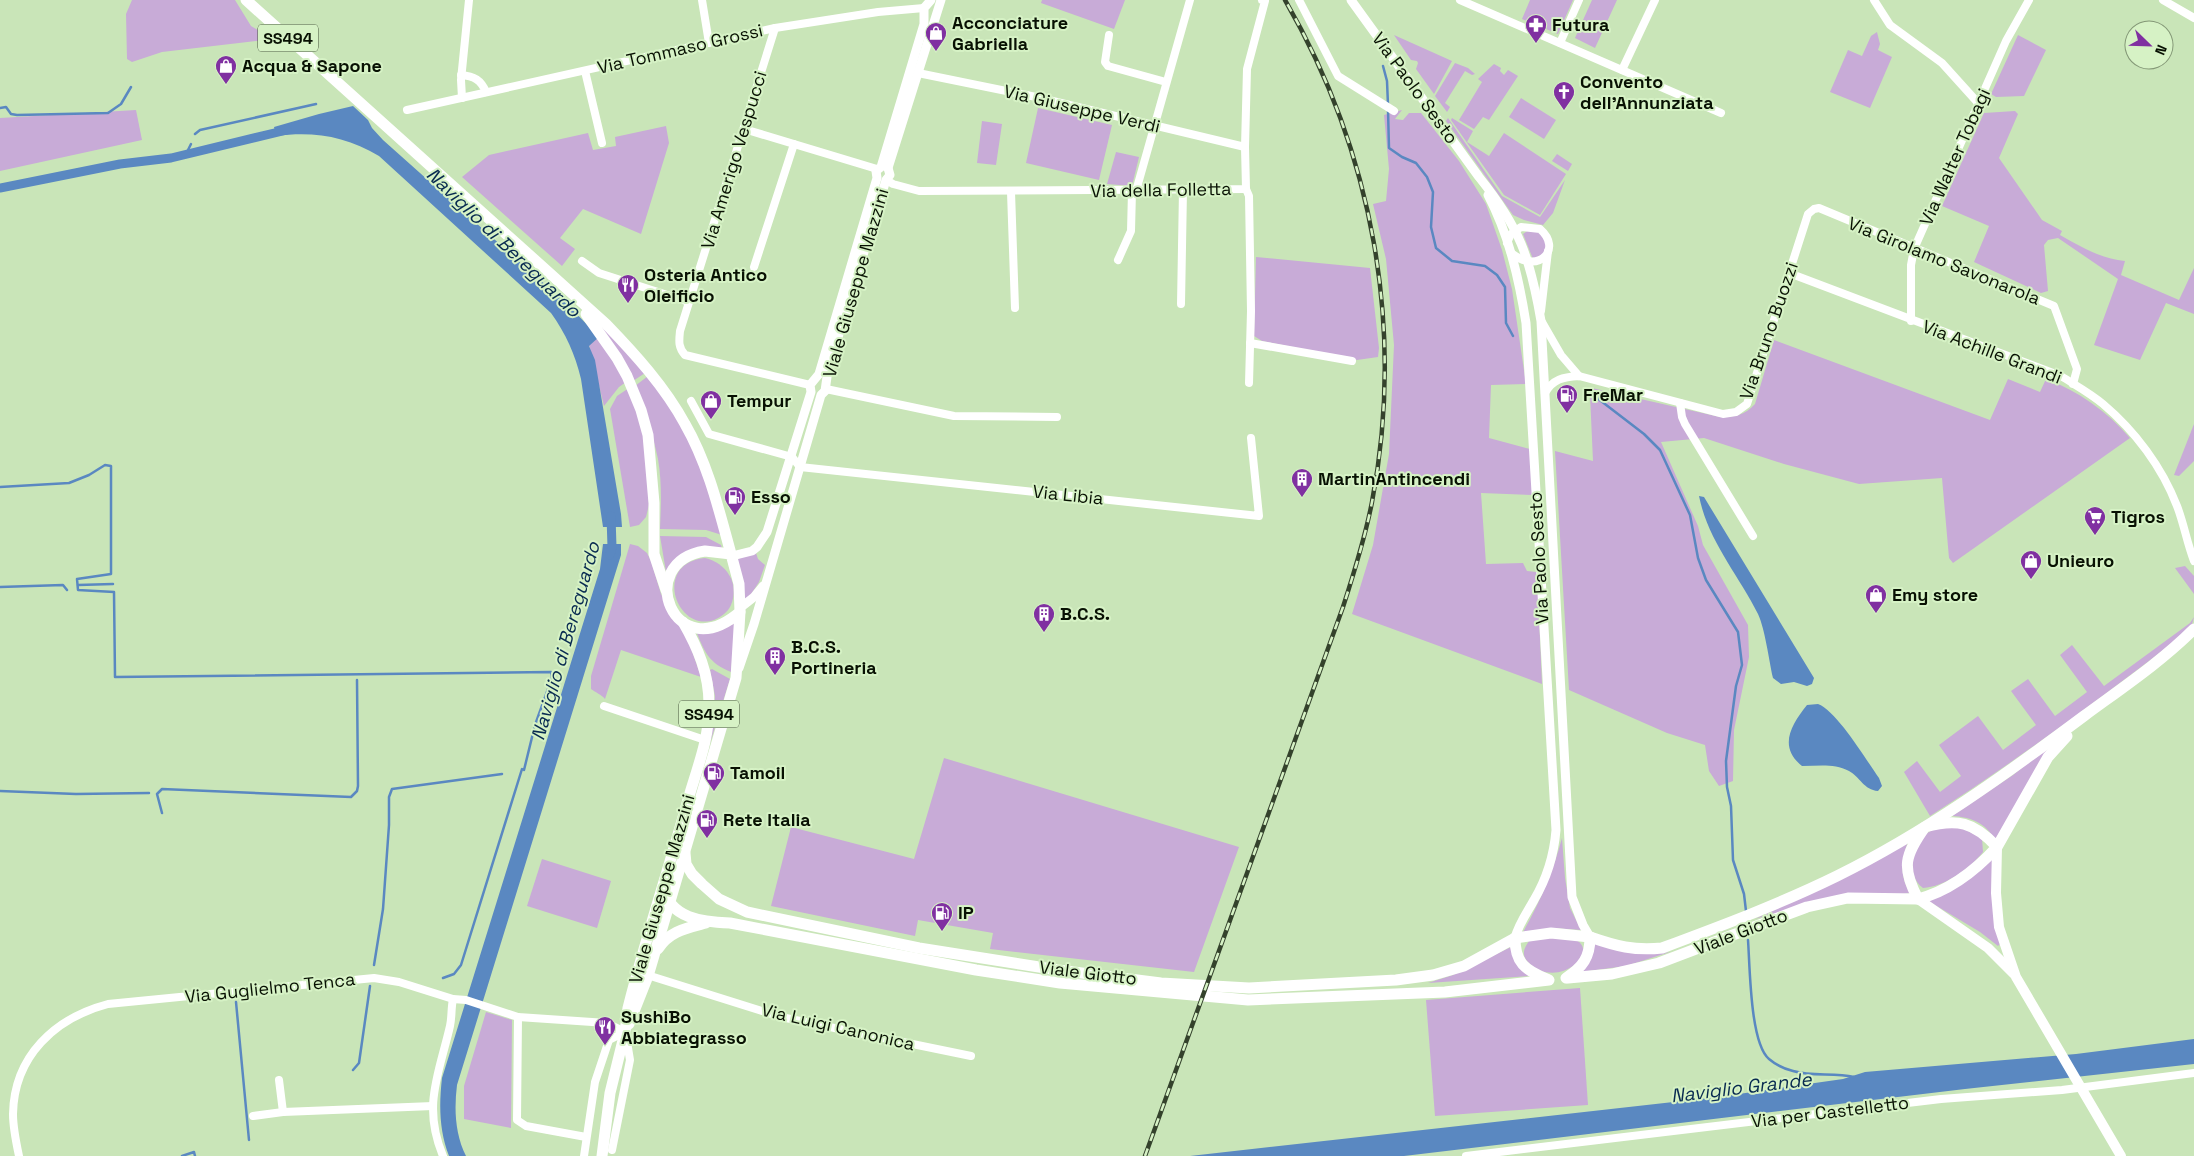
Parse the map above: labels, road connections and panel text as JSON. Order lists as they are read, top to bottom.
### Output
{
  "streets": {
    "main road": ["SS494", "Viale Giuseppe Mazzini", "Viale Giotto"],
    "street": [
      "Via Tommaso Grossi",
      "Via Paolo Sesto",
      "Via Giuseppe Verdi",
      "Via Walter Tobagi",
      "Via Amerigo Vespucci",
      "Via della Folletta",
      "Via Girolamo Savonarola",
      "Via Bruno Buozzi",
      "Via Achille Grandi",
      "Via Libia",
      "Via Guglielmo Tenca",
      "Via Luigi Canonica",
      "Via per Castelletto"
    ]
  },
  "crossings": [
    ["SS494", "Viale Giuseppe Mazzini"],
    ["SS494", "Via Guglielmo Tenca"],
    ["Via Tommaso Grossi", "Via Amerigo Vespucci"],
    ["Via Tommaso Grossi", "Viale Giuseppe Mazzini"],
    ["Via Paolo Sesto", "Via Bruno Buozzi"],
    ["Via Paolo Sesto", "Viale Giotto"],
    ["Via Giuseppe Verdi", "Via della Folletta"],
    ["Via Giuseppe Verdi", "Viale Giuseppe Mazzini"],
    ["Via Walter Tobagi", "Via Girolamo Savonarola"],
    ["Via Walter Tobagi", "Via Achille Grandi"],
    ["Via Amerigo Vespucci", "Via della Folletta"],
    ["Via Amerigo Vespucci", "Viale Giuseppe Mazzini"],
    ["Via della Folletta", "Viale Giuseppe Mazzini"],
    ["Via Girolamo Savonarola", "Via Bruno Buozzi"],
    ["Via Girolamo Savonarola", "Via Achille Grandi"],
    ["Viale Giuseppe Mazzini", "Via Libia"],
    ["Viale Giuseppe Mazzini", "Viale Giotto"],
    ["Viale Giuseppe Mazzini", "Via Guglielmo Tenca"],
    ["Viale Giuseppe Mazzini", "Via Luigi Canonica"],
    ["Via Bruno Buozzi", "Via Achille Grandi"]
  ],
  "water": ["Naviglio di Bereguardo", "Naviglio Grande"],
  "places": {
    "pharmacy": ["Futura"],
    "shop": [
      "Acconciature Gabriella",
      "Acqua & Sapone",
      "Tempur",
      "Unieuro",
      "Emy store"
    ],
    "church": ["Convento dell'Annunziata"],
    "restaurant": ["Osteria Antico Oleificio", "SushiBo Abbiategrasso"],
    "fuel station": [
      "FreMar",
      "Esso",
      "Tamoil",
      "Rete Italia",
      "IP"
    ],
    "building": ["MartinAntincendi", "B.C.S.", "B.C.S. Portineria"],
    "supermarket": ["Tigros"]
  },
  "north": "bottom right"
}
